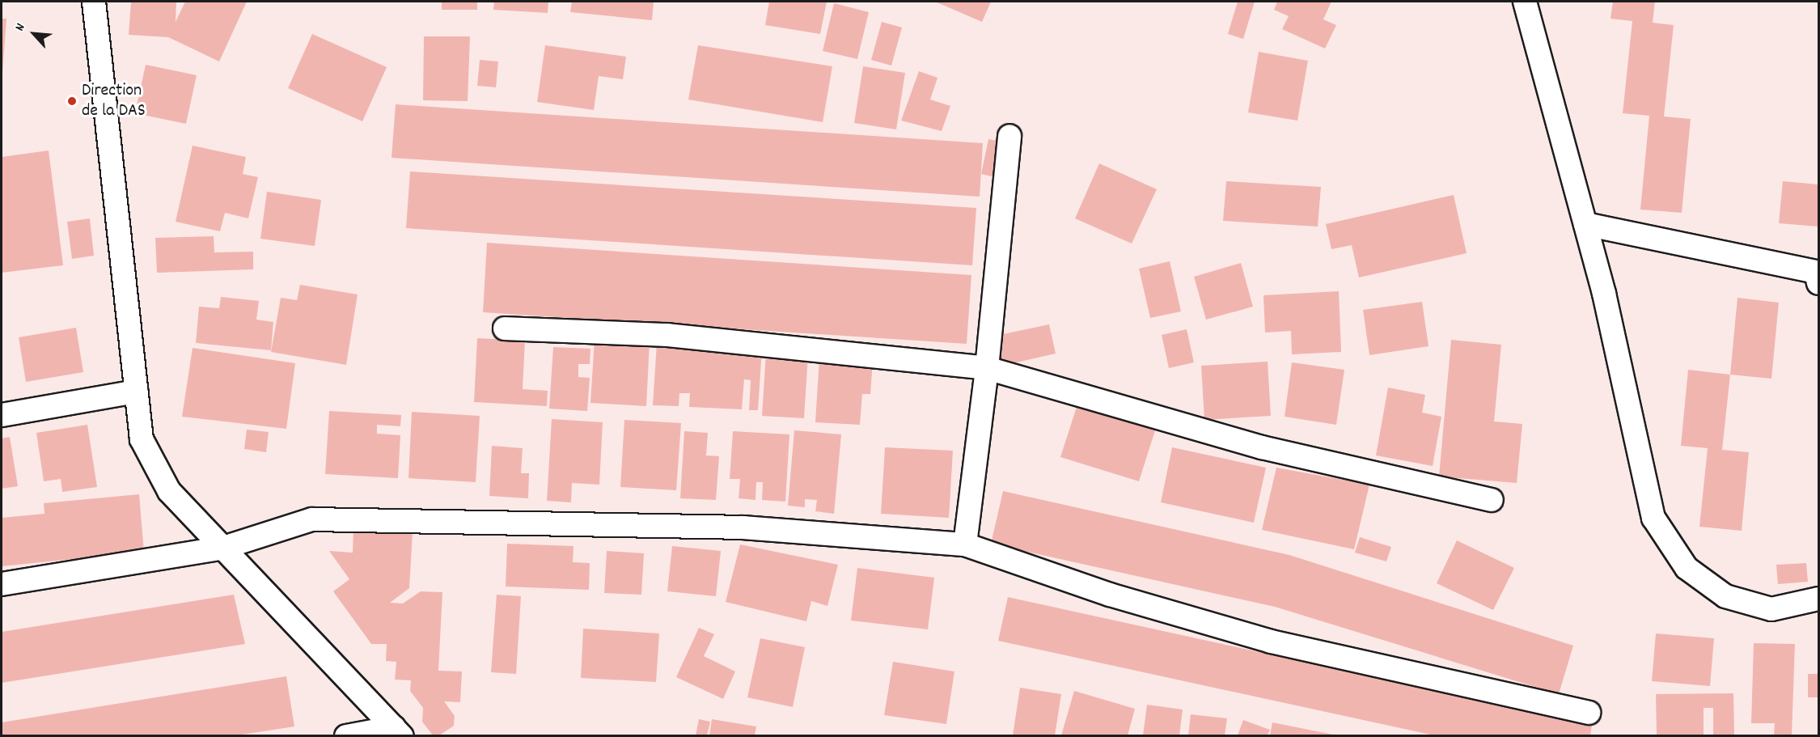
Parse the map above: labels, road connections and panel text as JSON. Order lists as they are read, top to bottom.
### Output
{
  "places": ["Direction de la DAS"],
  "north": "top left"
}
